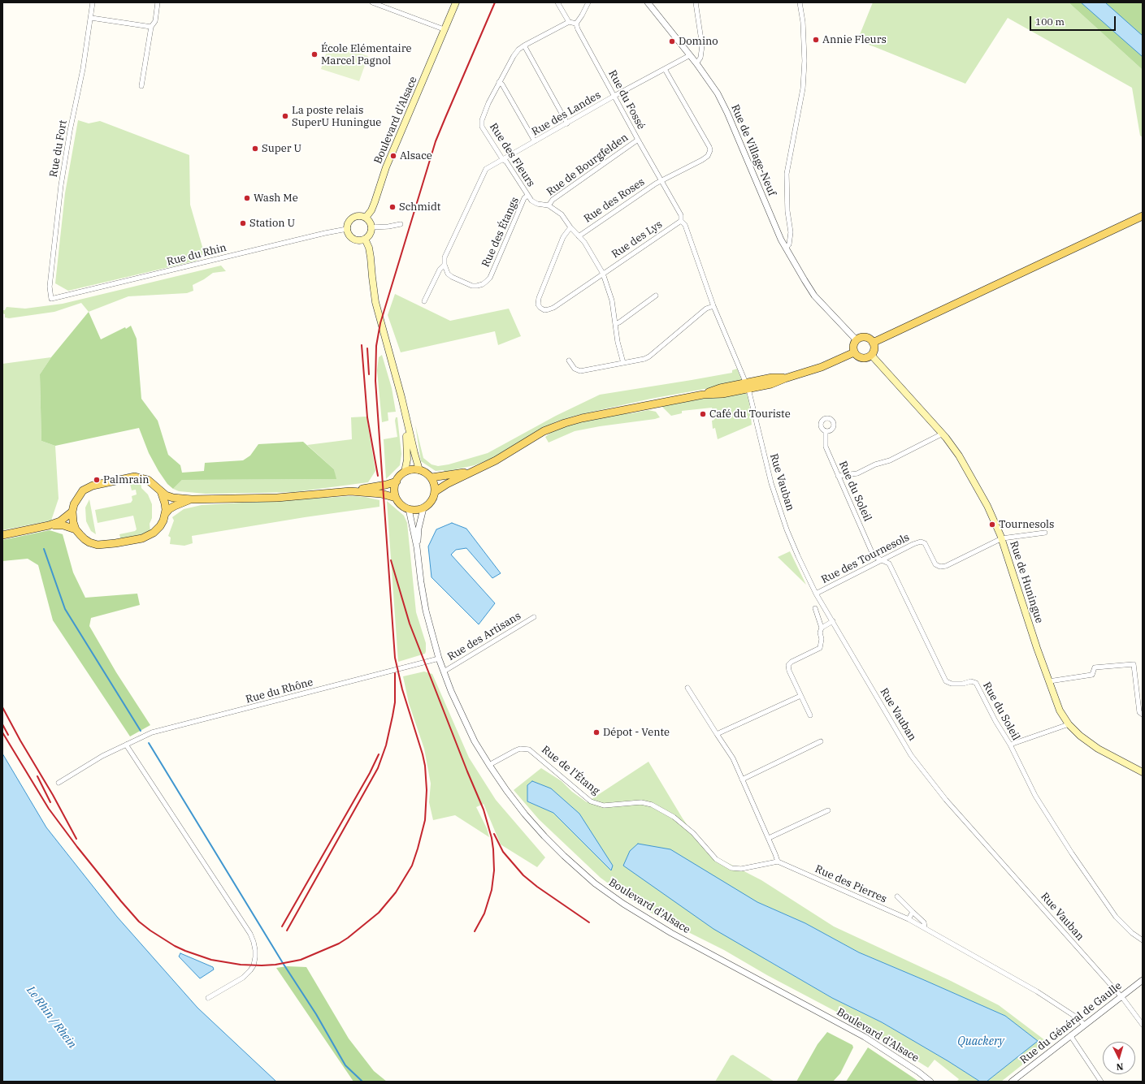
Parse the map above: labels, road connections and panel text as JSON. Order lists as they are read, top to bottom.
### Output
{
  "streets": {
    "main road": ["Boulevard d'Alsace", "Rue de Huningue"],
    "street": [
      "Rue du Fossé",
      "Rue des Landes",
      "Rue du Fort",
      "Rue de Village-Neuf",
      "Rue des Fleurs",
      "Rue de Bourgfelden",
      "Rue des Roses",
      "Rue des Étangs",
      "Rue des Lys",
      "Rue du Rhin",
      "Rue Vauban",
      "Rue du Soleil",
      "Rue des Tournesols",
      "Rue des Artisans",
      "Rue du Rhône",
      "Rue de l'Étang",
      "Rue des Pierres",
      "Rue du Général de Gaulle"
    ]
  },
  "crossings": [
    ["Rue du Fossé", "Rue des Landes"],
    ["Rue du Fossé", "Rue de Bourgfelden"],
    ["Rue du Fossé", "Rue des Roses"],
    ["Rue du Fossé", "Rue Vauban"],
    ["Rue des Landes", "Rue de Village-Neuf"],
    ["Rue des Landes", "Rue des Fleurs"],
    ["Rue des Landes", "Rue des Roses"],
    ["Boulevard d'Alsace", "Rue du Rhin"],
    ["Boulevard d'Alsace", "Rue des Artisans"],
    ["Boulevard d'Alsace", "Rue du Rhône"],
    ["Boulevard d'Alsace", "Rue de l'Étang"],
    ["Rue du Fort", "Rue du Rhin"],
    ["Rue des Fleurs", "Rue de Bourgfelden"],
    ["Rue des Fleurs", "Rue des Roses"],
    ["Rue des Fleurs", "Rue des Étangs"],
    ["Rue des Fleurs", "Rue des Lys"],
    ["Rue des Lys", "Rue Vauban"],
    ["Rue Vauban", "Rue des Tournesols"],
    ["Rue Vauban", "Rue du Général de Gaulle"],
    ["Rue du Soleil", "Rue des Tournesols"],
    ["Rue des Tournesols", "Rue de Huningue"],
    ["Rue de l'Étang", "Rue des Pierres"],
    ["Rue des Pierres", "Rue du Général de Gaulle"]
  ],
  "water": ["Le Rhin / Rhein", "Quackery"],
  "places": [
    "Annie Fleurs",
    "Domino",
    "École Elémentaire Marcel Pagnol",
    "La poste relais SuperU Huningue",
    "Super U",
    "Alsace",
    "Wash Me",
    "Schmidt",
    "Station U",
    "Café du Touriste",
    "Palmrain",
    "Tournesols",
    "Dépot - Vente"
  ],
  "scale_bar": "100 m",
  "north": "bottom"
}
